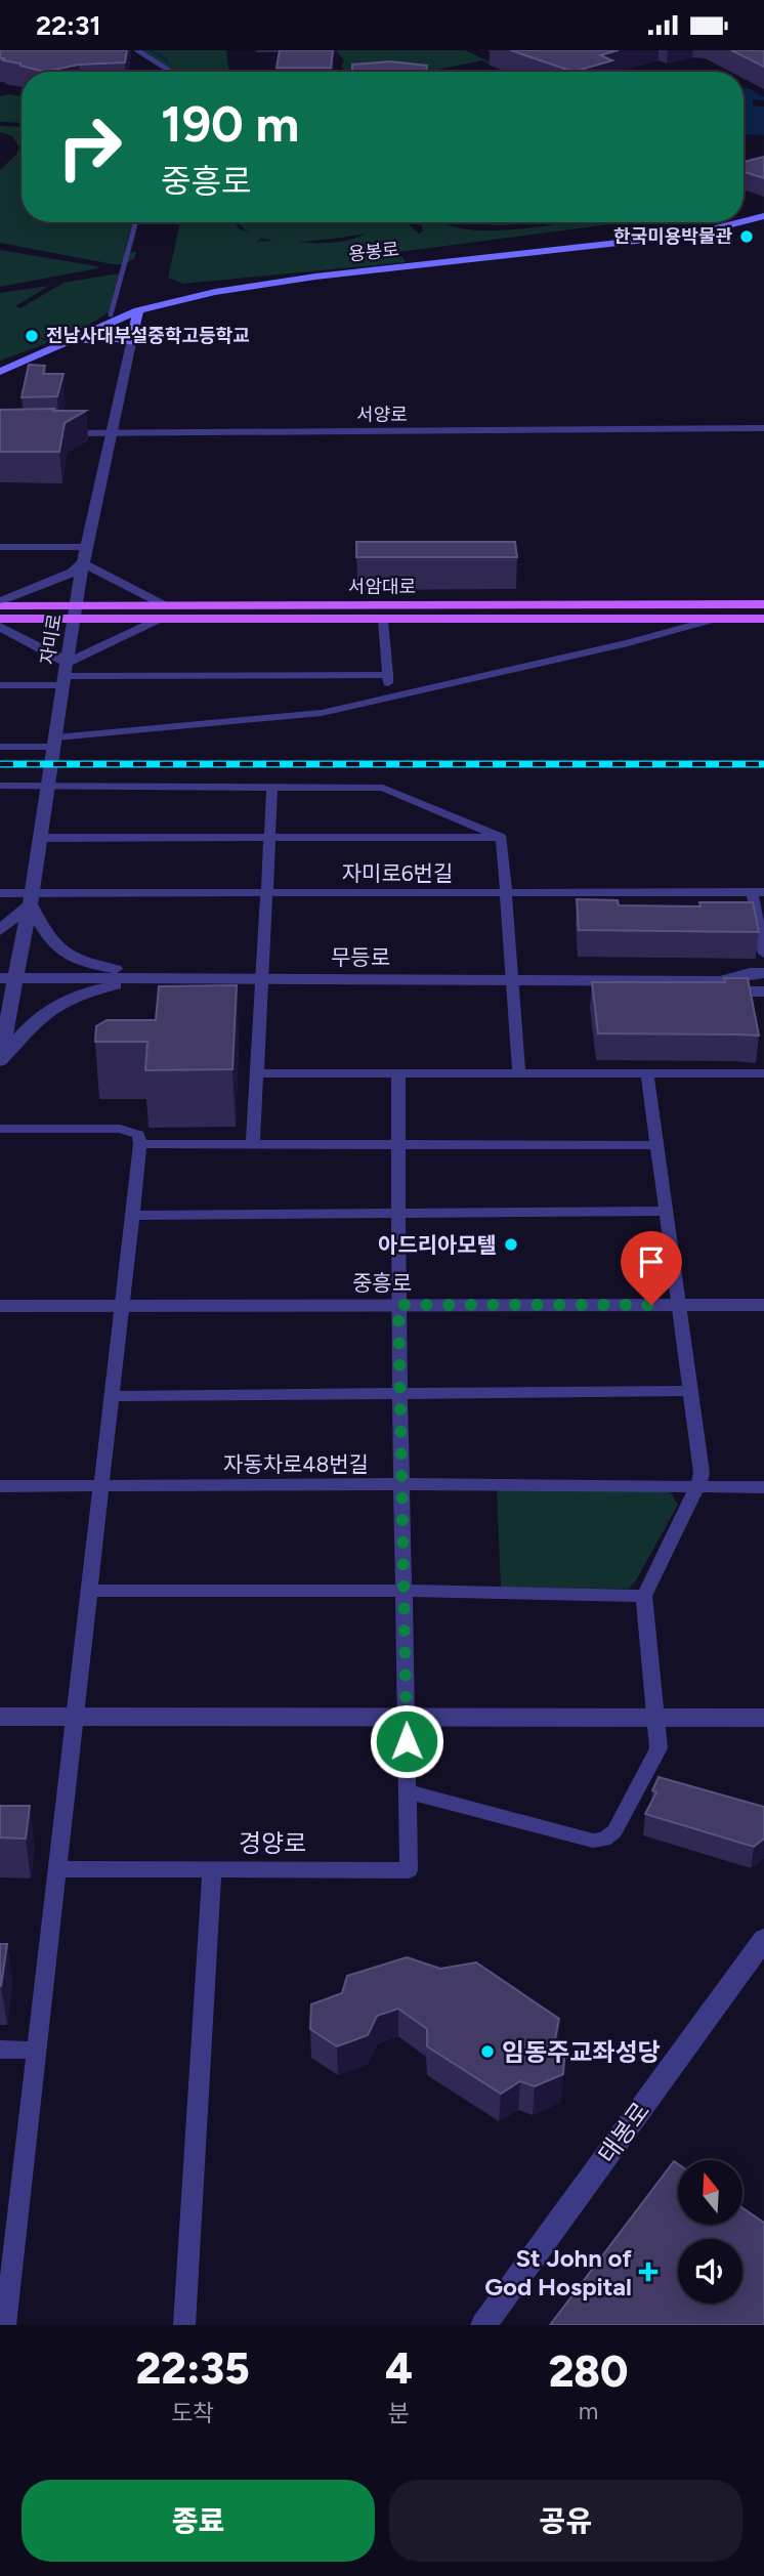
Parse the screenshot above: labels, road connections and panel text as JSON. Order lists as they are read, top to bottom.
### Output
{
  "streets": {
    "main road": ["용봉로", "서암대로", "자미로"],
    "street": [
      "서양로",
      "자미로6번길",
      "무등로",
      "중흥로",
      "자동차로48번길",
      "경양로",
      "태봉로"
    ]
  },
  "crossings": [
    ["용봉로", "자미로"],
    ["서양로", "자미로"],
    ["서암대로", "자미로"],
    ["자미로", "자미로6번길"],
    ["자미로", "무등로"],
    ["중흥로", "경양로"],
    ["자동차로48번길", "경양로"]
  ],
  "places": {
    "other": [
      "한국미용박물관",
      "전남사대부설중학고등학교",
      "아드리아모텔",
      "임동주교좌성당"
    ],
    "health": ["St John of God Hospital"]
  },
  "north": "top",
  "page": {
    "status": "22:31",
    "turn": ["190 m", "중흥로"],
    "eta": [
      "22:35",
      "도착",
      "4",
      "분",
      "280",
      "m"
    ],
    "buttons": ["종료", "공유"]
  }
}
